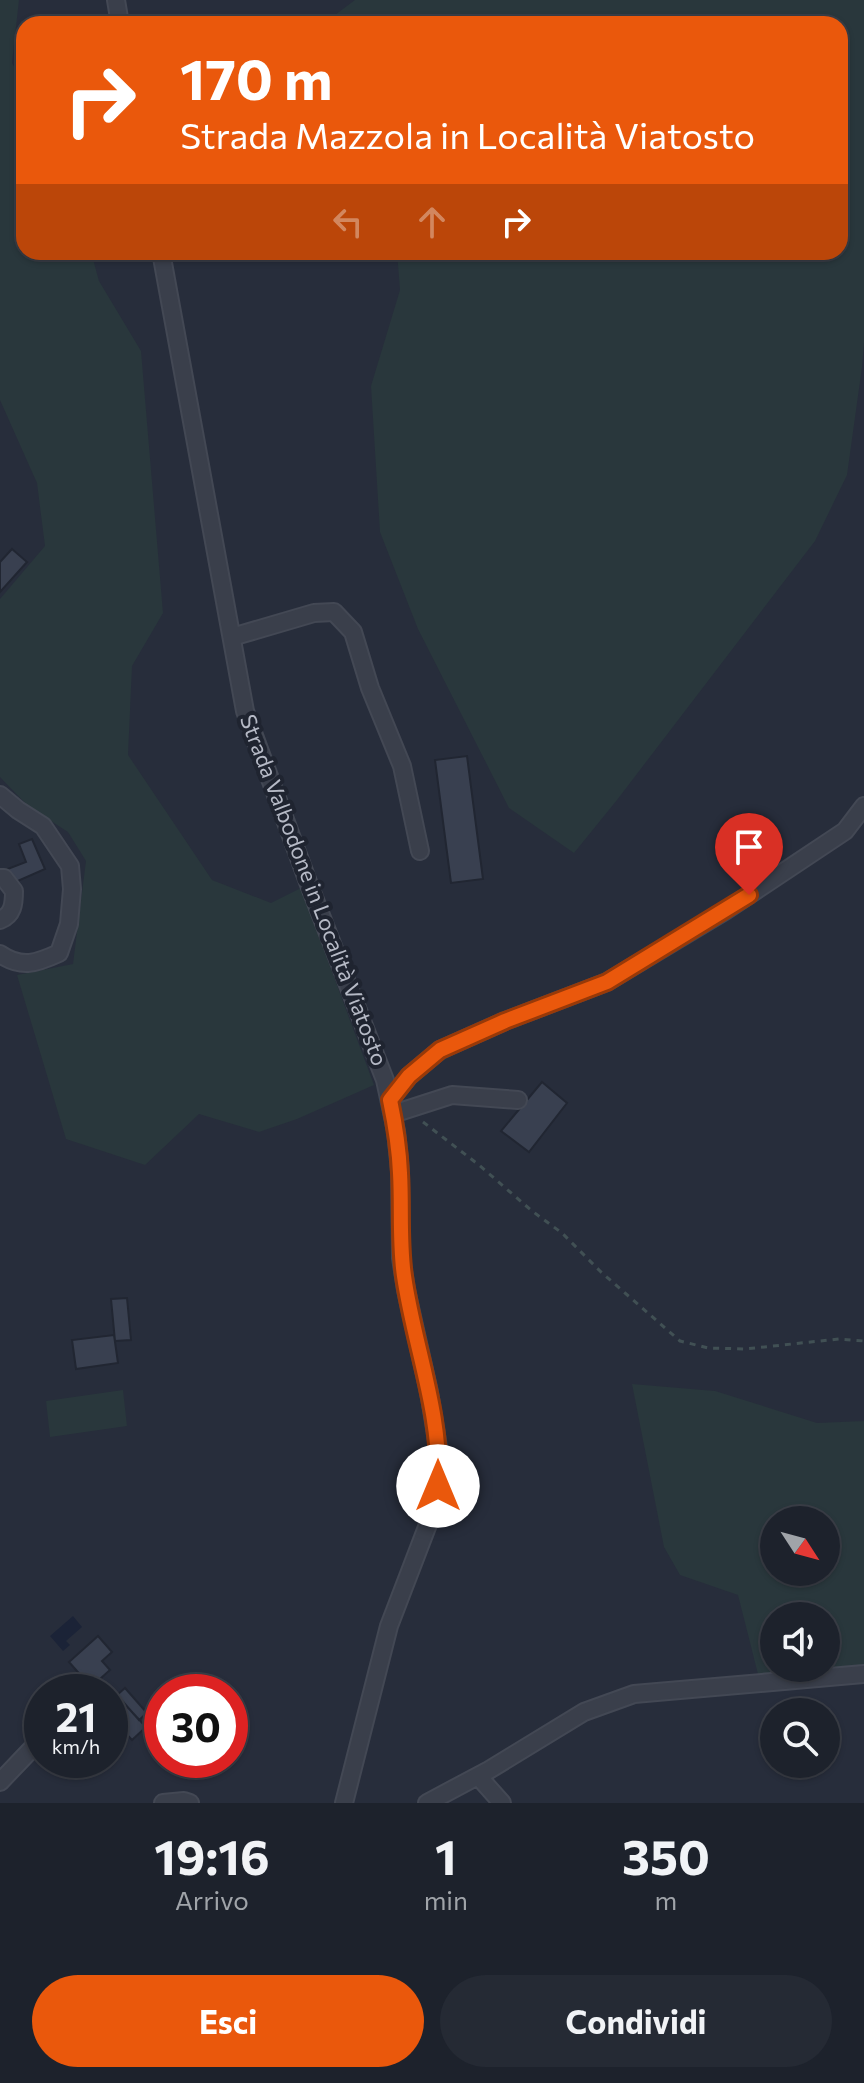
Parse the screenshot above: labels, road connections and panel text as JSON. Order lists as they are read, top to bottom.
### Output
{
  "streets": {
    "street": ["Strada Valbodone in Località Viatosto"]
  },
  "north": "bottom right",
  "page": {
    "turn": ["170 m", "Strada Mazzola in Località Viatosto"],
    "speed": "21 km/h",
    "limit": "30",
    "eta": [
      "19:16",
      "Arrivo",
      "1",
      "min",
      "350",
      "m"
    ],
    "buttons": ["Esci", "Condividi"]
  }
}
